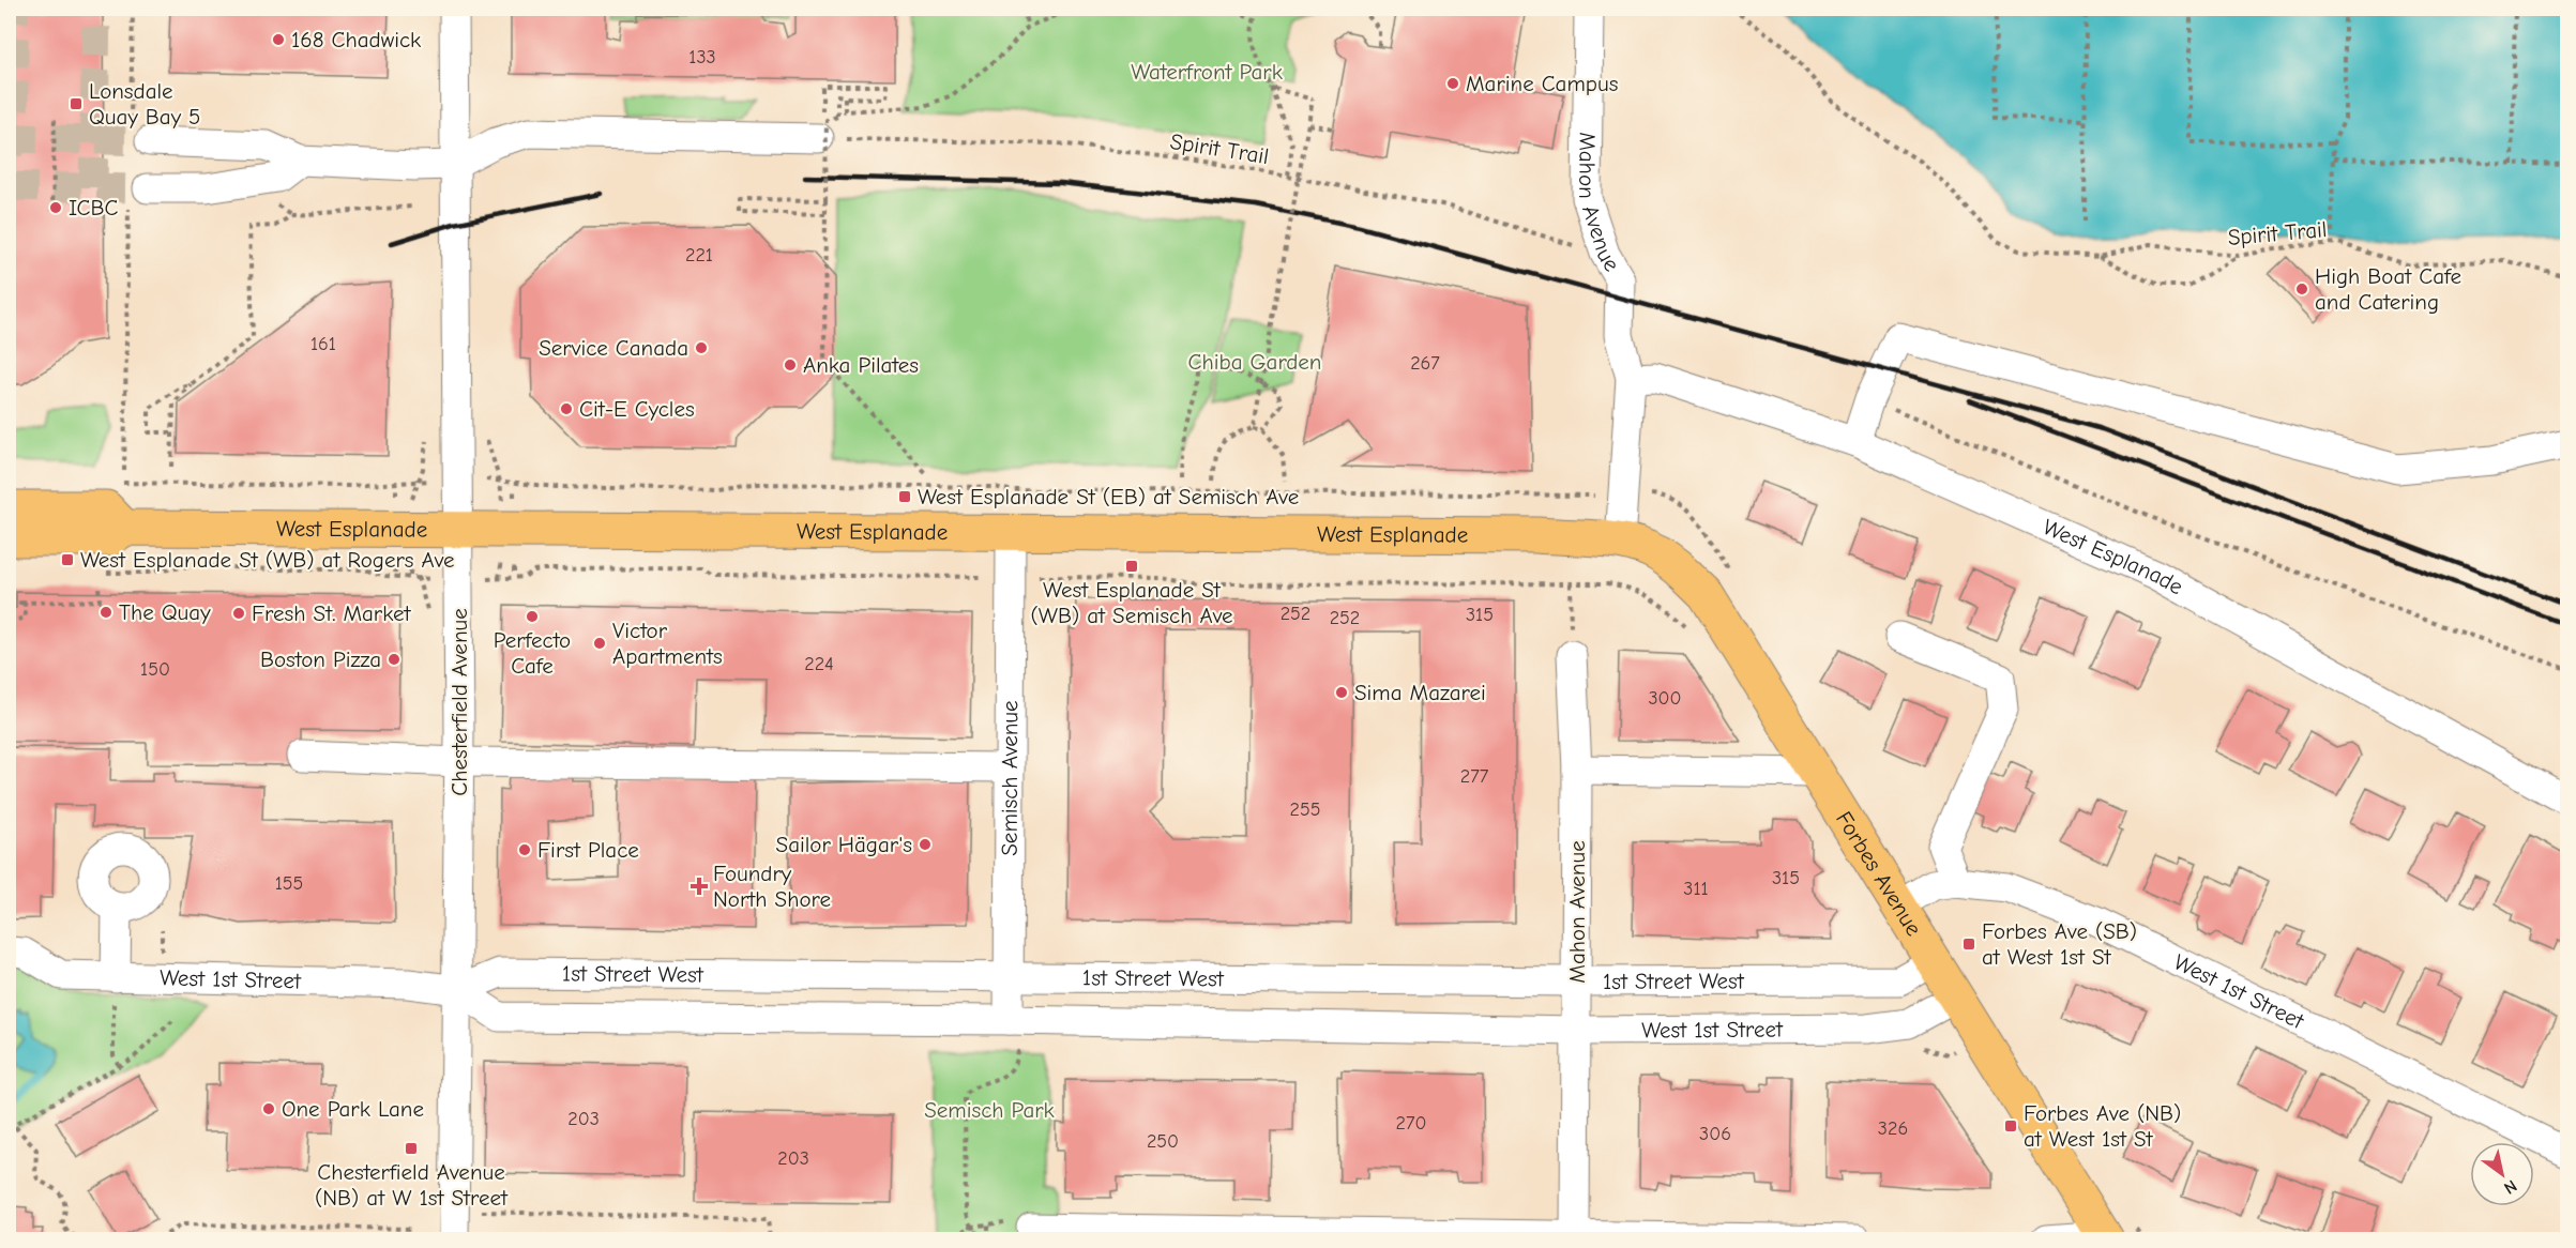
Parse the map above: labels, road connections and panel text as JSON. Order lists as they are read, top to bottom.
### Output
{
  "streets": {
    "main road": ["West Esplanade", "Forbes Avenue"],
    "street": [
      "Mahon Avenue",
      "Chesterfield Avenue",
      "Semisch Avenue",
      "1st Street West",
      "West 1st Street"
    ],
    "path": ["Spirit Trail"]
  },
  "crossings": [
    ["Spirit Trail", "Mahon Avenue"],
    ["Mahon Avenue", "West Esplanade"],
    ["Mahon Avenue", "Forbes Avenue"],
    ["Mahon Avenue", "1st Street West"],
    ["Mahon Avenue", "West 1st Street"],
    ["West Esplanade", "Chesterfield Avenue"],
    ["West Esplanade", "Semisch Avenue"],
    ["West Esplanade", "Forbes Avenue"],
    ["Chesterfield Avenue", "1st Street West"],
    ["Chesterfield Avenue", "West 1st Street"],
    ["Semisch Avenue", "1st Street West"],
    ["Forbes Avenue", "1st Street West"],
    ["Forbes Avenue", "West 1st Street"],
    ["1st Street West", "West 1st Street"]
  ],
  "parks": ["Waterfront Park", "Chiba Garden", "Semisch Park"],
  "places": {
    "other": [
      "168 Chadwick",
      "Marine Campus",
      "ICBC",
      "High Boat Cafe and Catering",
      "Service Canada",
      "Anka Pilates",
      "Cit-E Cycles",
      "The Quay",
      "Fresh St. Market",
      "Perfecto Cafe",
      "Victor Apartments",
      "Boston Pizza",
      "Sima Mazarei",
      "Sailor Hägar's",
      "First Place",
      "One Park Lane"
    ],
    "transit": [
      "Lonsdale Quay Bay 5",
      "West Esplanade St (EB) at Semisch Ave",
      "West Esplanade St (WB) at Rogers Ave",
      "West Esplanade St (WB) at Semisch Ave",
      "Forbes Ave (SB) at West 1st St",
      "Forbes Ave (NB) at West 1st St",
      "Chesterfield Avenue (NB) at W 1st Street"
    ],
    "health": ["Foundry North Shore"]
  },
  "house_numbers": [
    "133",
    "221",
    "161",
    "267",
    "252",
    "315",
    "252",
    "224",
    "150",
    "300",
    "277",
    "255",
    "315",
    "155",
    "311",
    "203",
    "270",
    "326",
    "306",
    "250",
    "203"
  ],
  "north": "bottom right"
}
